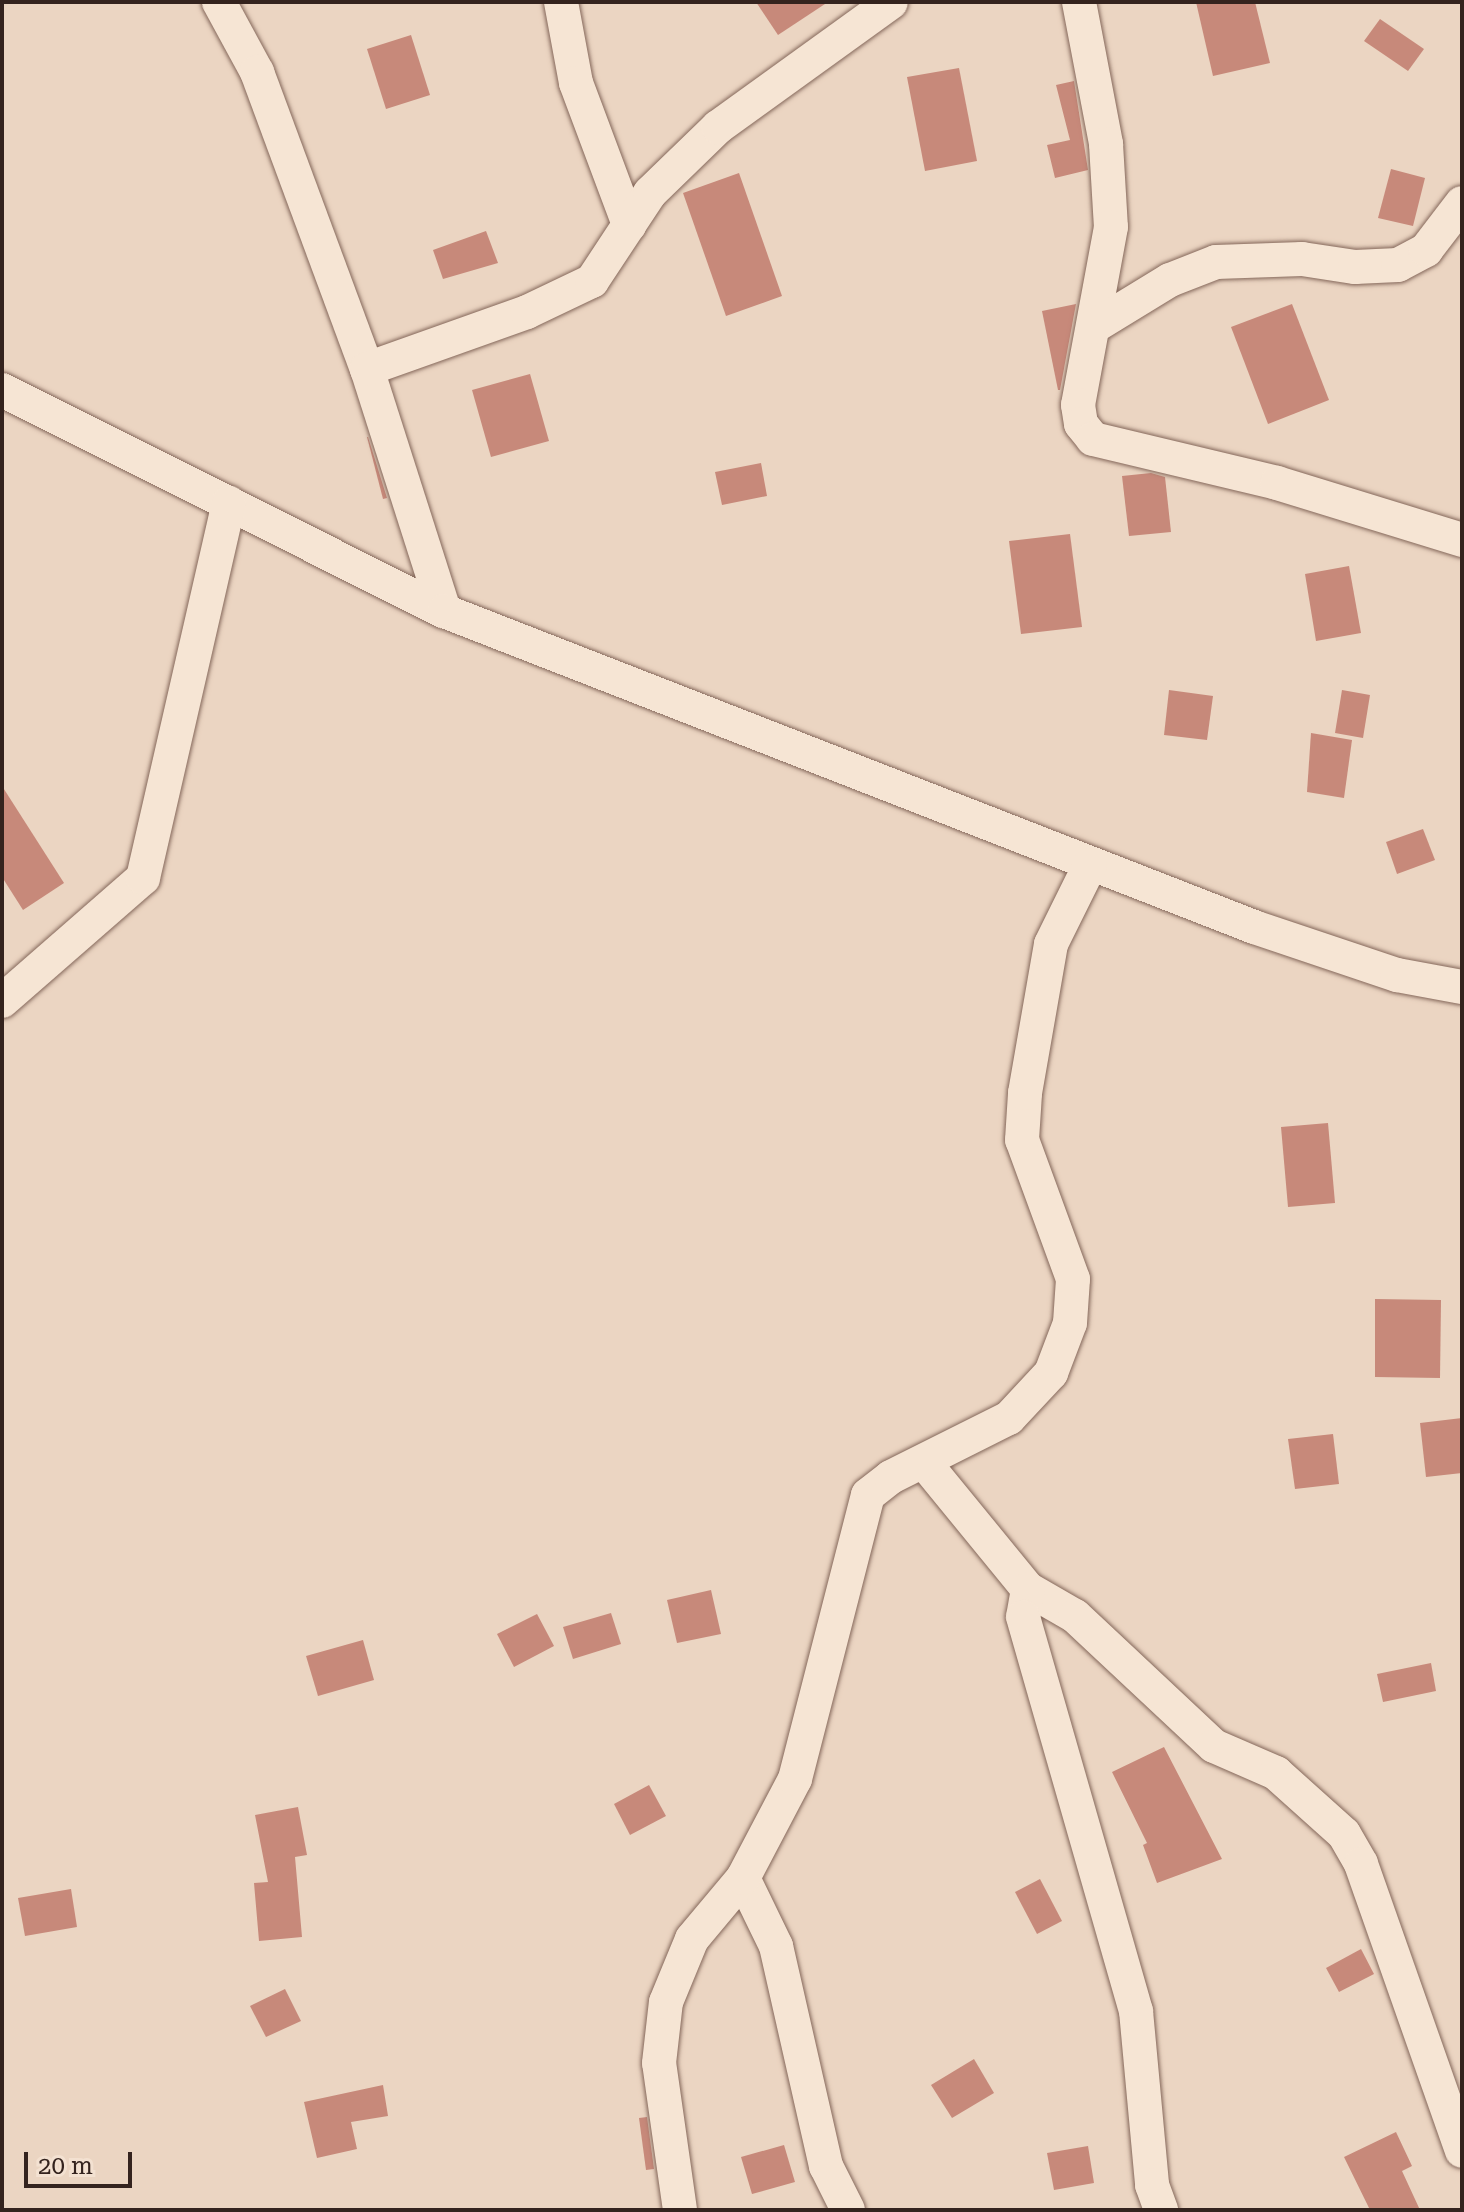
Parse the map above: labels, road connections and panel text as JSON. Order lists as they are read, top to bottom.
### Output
{
  "scale_bar": "20 m"
}
